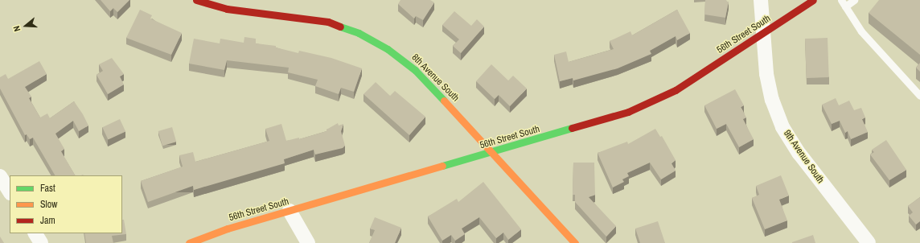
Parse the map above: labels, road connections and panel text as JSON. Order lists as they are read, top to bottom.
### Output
{
  "streets": {
    "street": ["56th Street South", "8th Avenue South", "9th Avenue South"]
  },
  "crossings": [
    ["56th Street South", "8th Avenue South"],
    ["56th Street South", "9th Avenue South"]
  ],
  "legend": ["Fast", "Slow", "Jam"],
  "north": "left"
}
